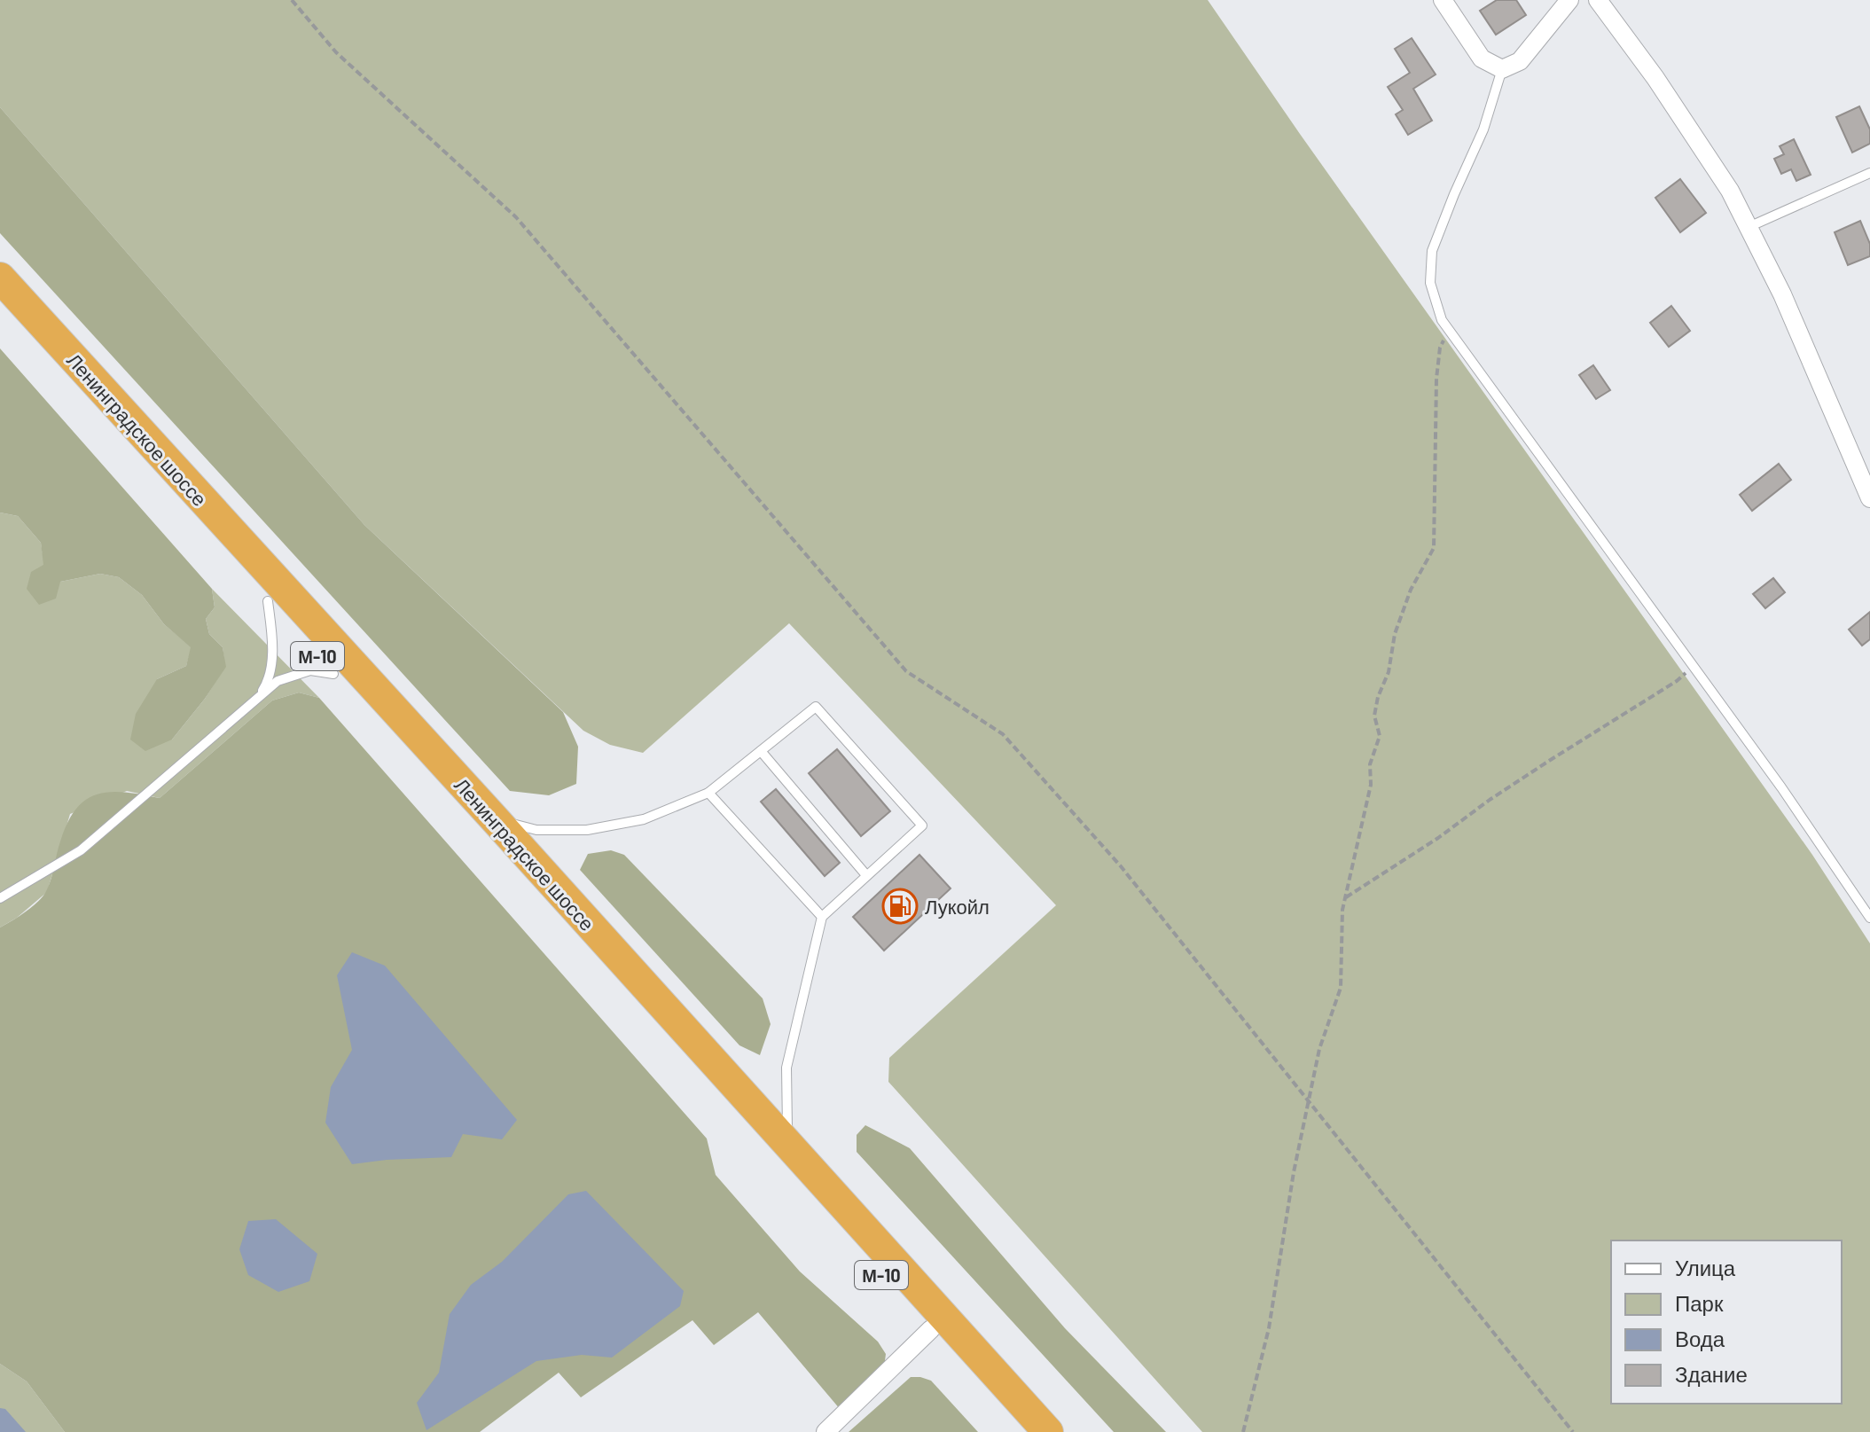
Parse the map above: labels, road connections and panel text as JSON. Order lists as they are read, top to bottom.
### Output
{
  "streets": {
    "highway": ["Ленинградское шоссе", "М-10"]
  },
  "places": {
    "fuel station": ["Лукойл"]
  },
  "legend": [
    "Улица",
    "Парк",
    "Вода",
    "Здание"
  ]
}
